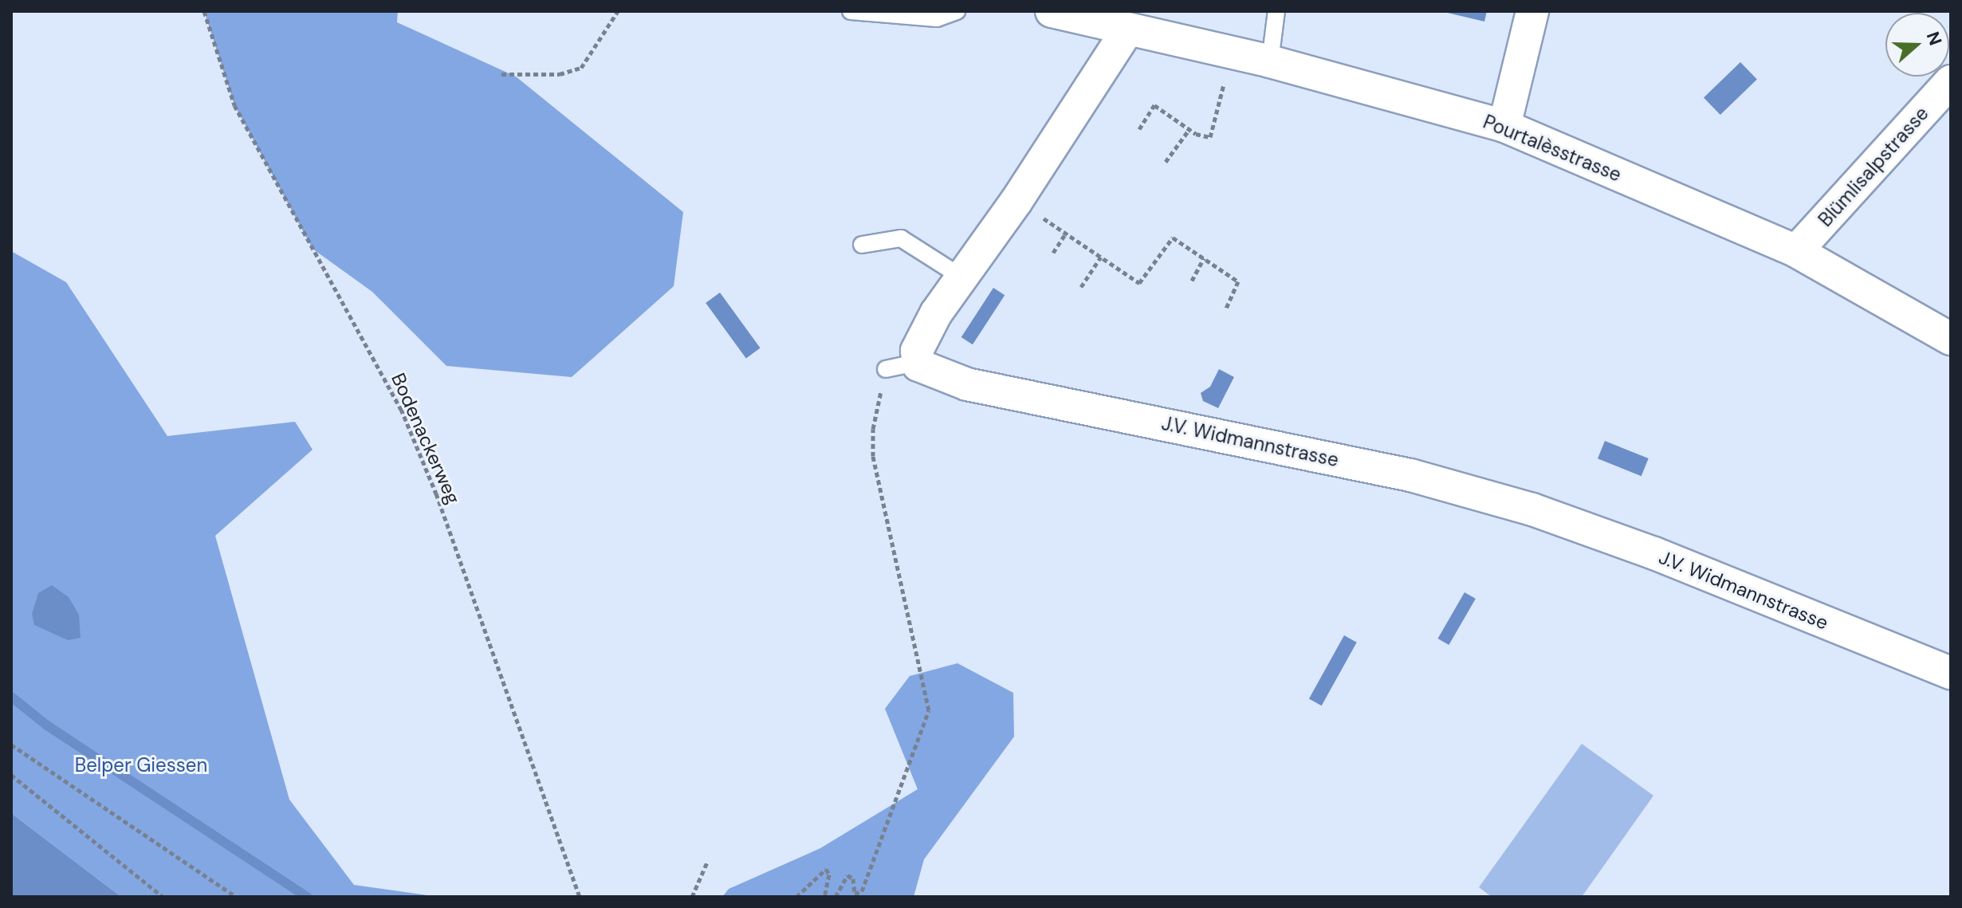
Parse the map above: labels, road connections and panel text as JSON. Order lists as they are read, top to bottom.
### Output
{
  "streets": {
    "street": ["Pourtalèsstrasse", "Blümlisalpstrasse", "J.V. Widmannstrasse"],
    "path": ["Bodenackerweg"]
  },
  "crossings": [
    ["Pourtalèsstrasse", "Blümlisalpstrasse"]
  ],
  "parks": ["Belper Giessen"],
  "north": "right"
}
